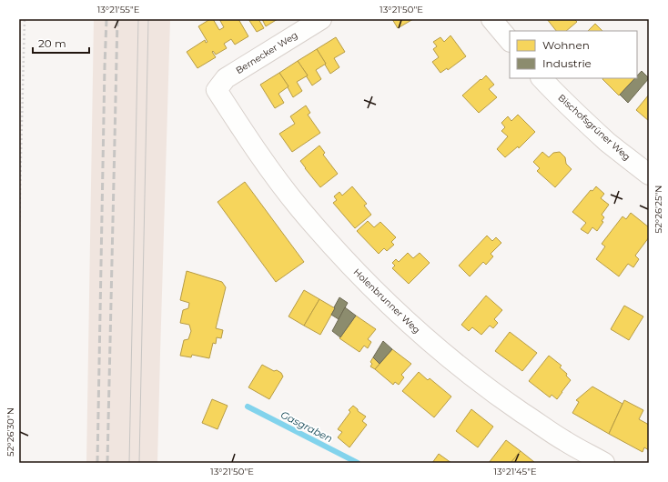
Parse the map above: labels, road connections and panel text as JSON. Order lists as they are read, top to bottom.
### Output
{
  "streets": {
    "street": ["Bernecker Weg", "Bischofsgrüner Weg", "Holenbrunner Weg"]
  },
  "crossings": [
    ["Bernecker Weg", "Holenbrunner Weg"]
  ],
  "water": ["Gasgraben"],
  "legend": ["Wohnen", "Industrie"],
  "scale_bar": "20 m",
  "coordinates": [
    "13°21'55\"E",
    "13°21'50\"E",
    "52°26'25\"N",
    "52°26'30\"N",
    "13°21'45\"E"
  ]
}
